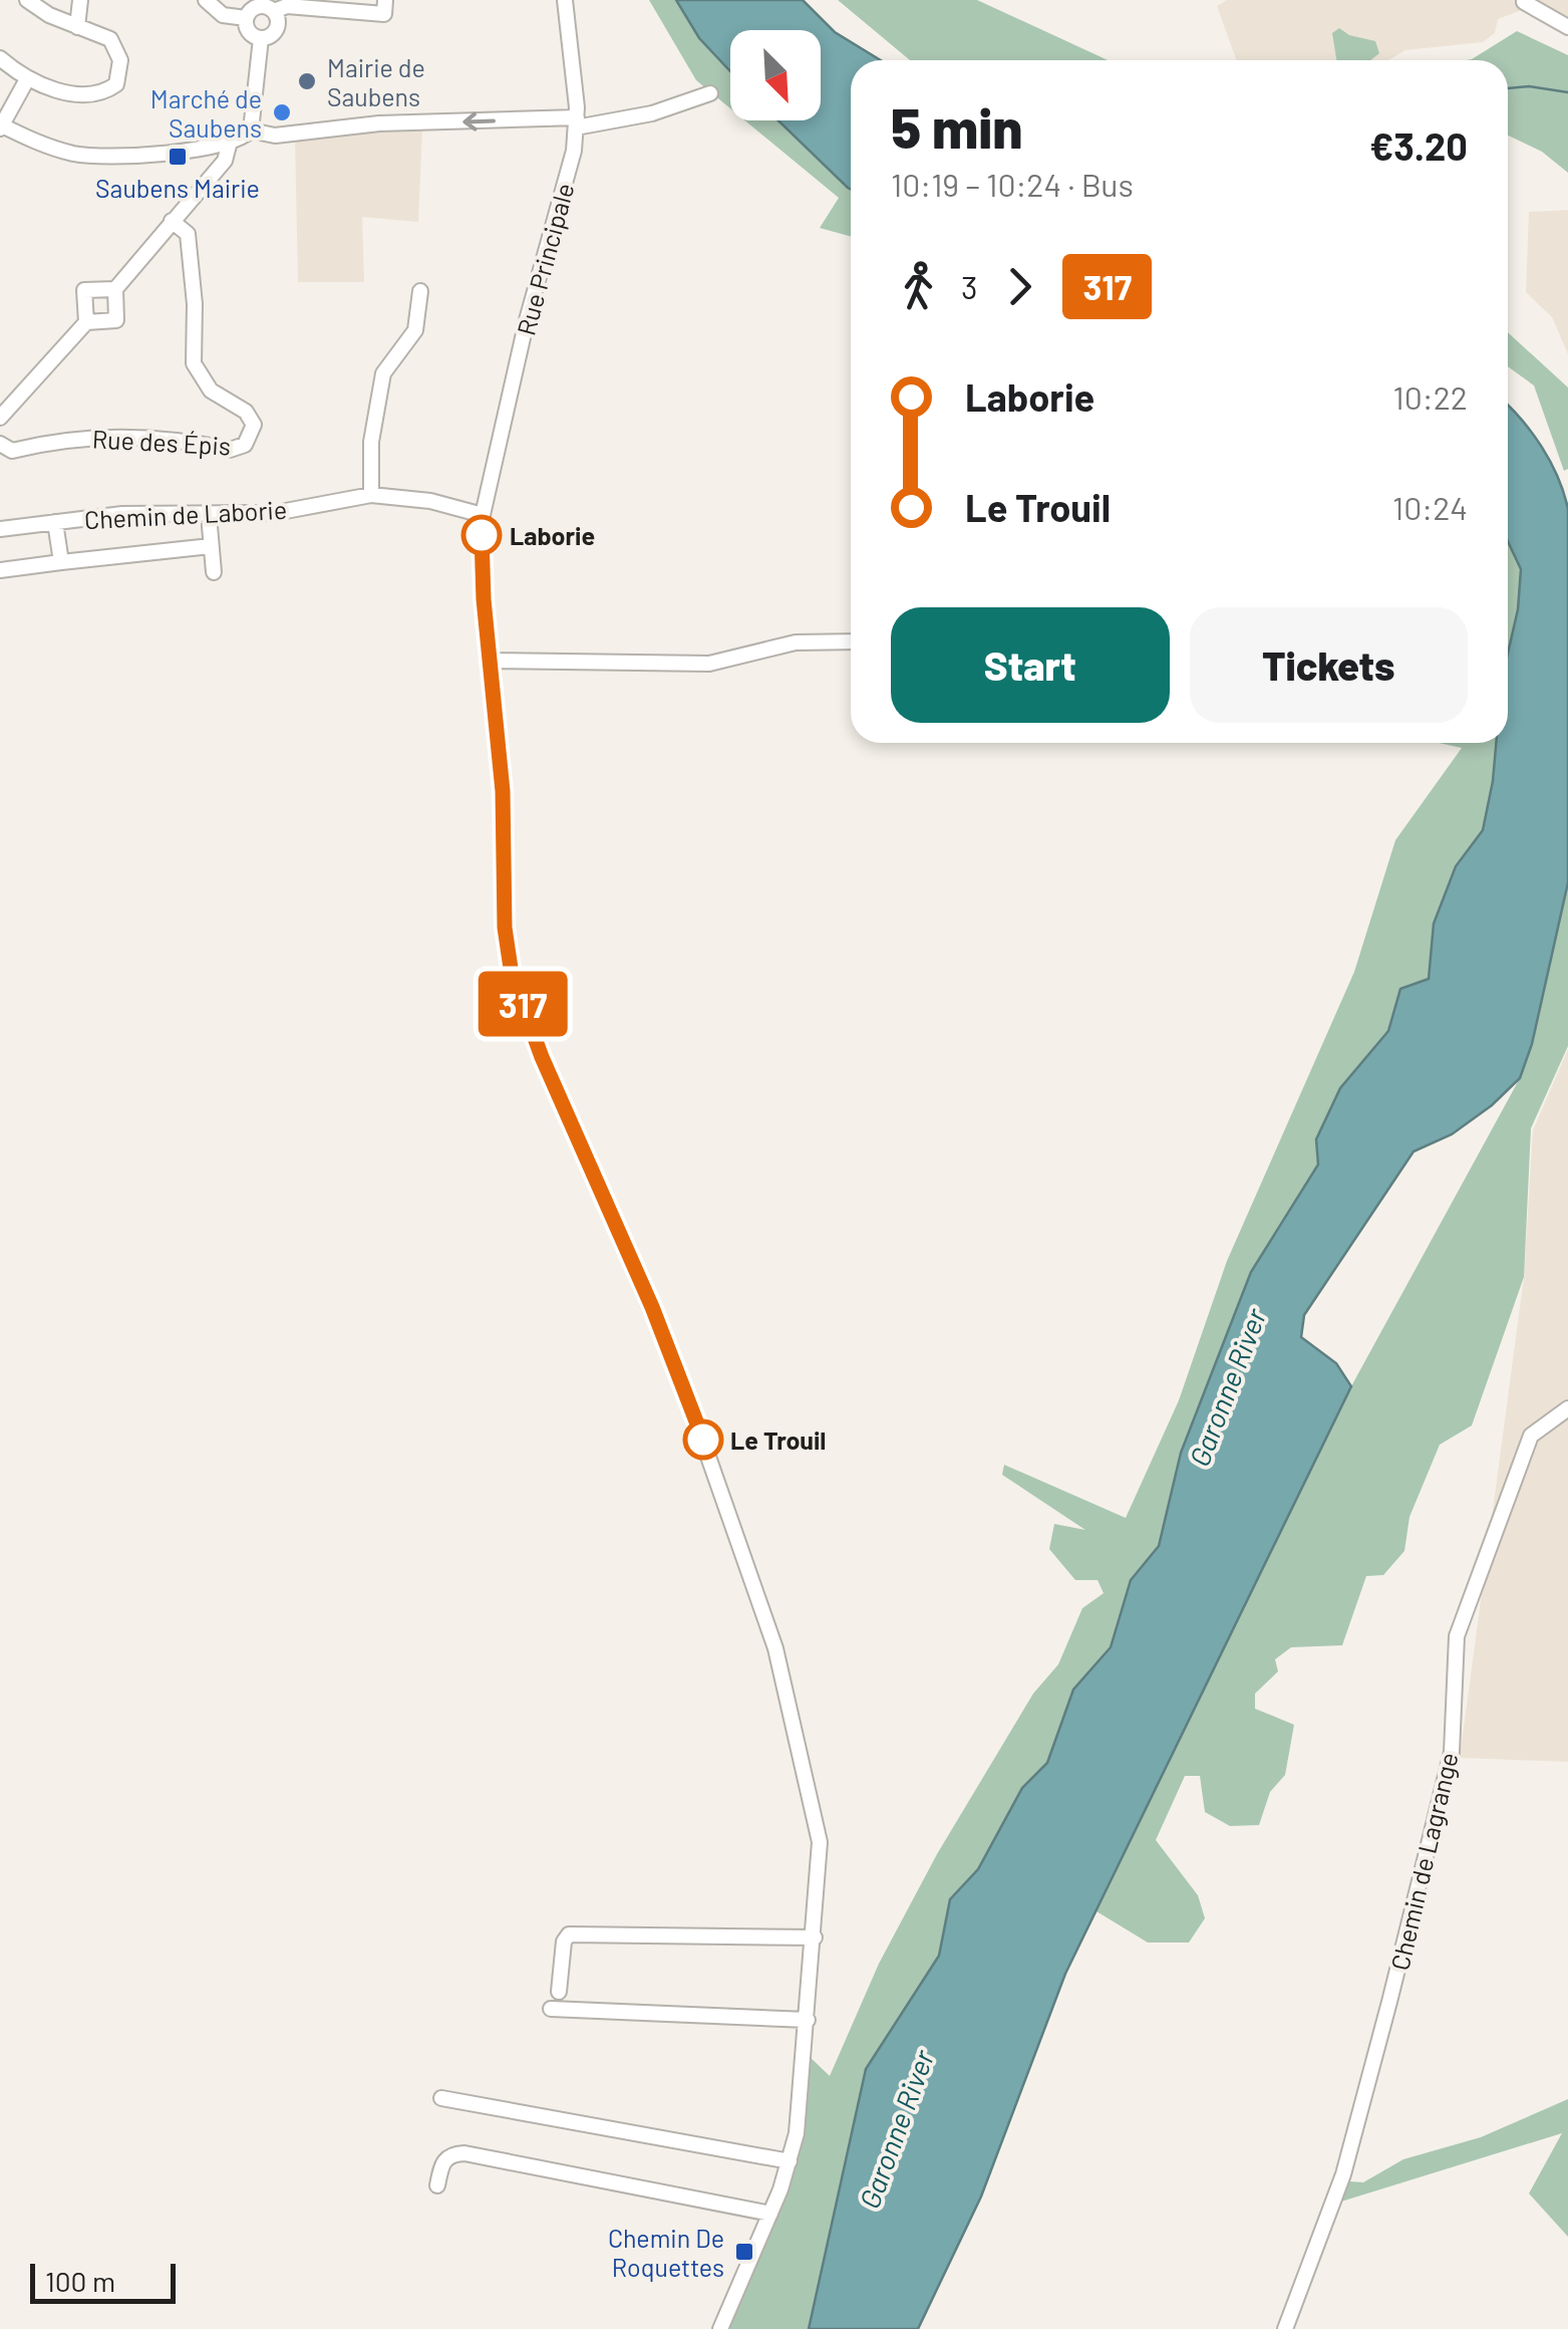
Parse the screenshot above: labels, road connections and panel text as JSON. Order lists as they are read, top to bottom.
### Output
{
  "streets": {
    "street": [
      "Rue Principale",
      "Rue des Épis",
      "Chemin de Laborie",
      "Chemin de Lagrange"
    ]
  },
  "crossings": [
    ["Rue Principale", "Chemin de Laborie"]
  ],
  "water": ["Garonne River"],
  "places": {
    "other": [
      "Mairie de Saubens",
      "Marché de Saubens",
      "Laborie",
      "Le Trouil"
    ],
    "transit": ["Saubens Mairie", "Chemin De Roquettes"]
  },
  "lines": ["bus line 317"],
  "scale_bar": "100 m",
  "north": "bottom right",
  "page": {
    "on_map": "317",
    "heading": ["5 min", "10:19 – 10:24 · Bus", "€3.20"],
    "legs": ["3", "317"],
    "list": [
      {
        "name": "Laborie",
        "value": "10:22"
      },
      {
        "name": "Le Trouil",
        "value": "10:24"
      }
    ],
    "buttons": ["Start", "Tickets"],
    "scale": "100 m"
  }
}
